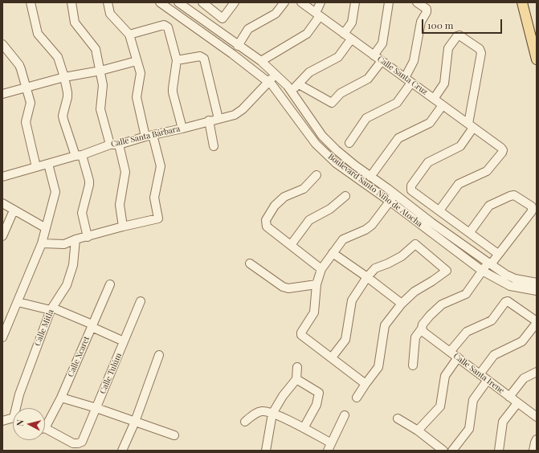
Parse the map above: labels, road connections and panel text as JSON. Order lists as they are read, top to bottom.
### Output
{
  "streets": {
    "street": [
      "Calle Santa Cruz",
      "Calle Santa Bárbara",
      "Boulevard Santo Niño de Atocha",
      "Calle Mitla",
      "Calle Xcaret",
      "Calle Tulúm",
      "Calle Santa Irene"
    ]
  },
  "crossings": [
    ["Calle Santa Bárbara", "Boulevard Santo Niño de Atocha"]
  ],
  "scale_bar": "100 m",
  "north": "left"
}
